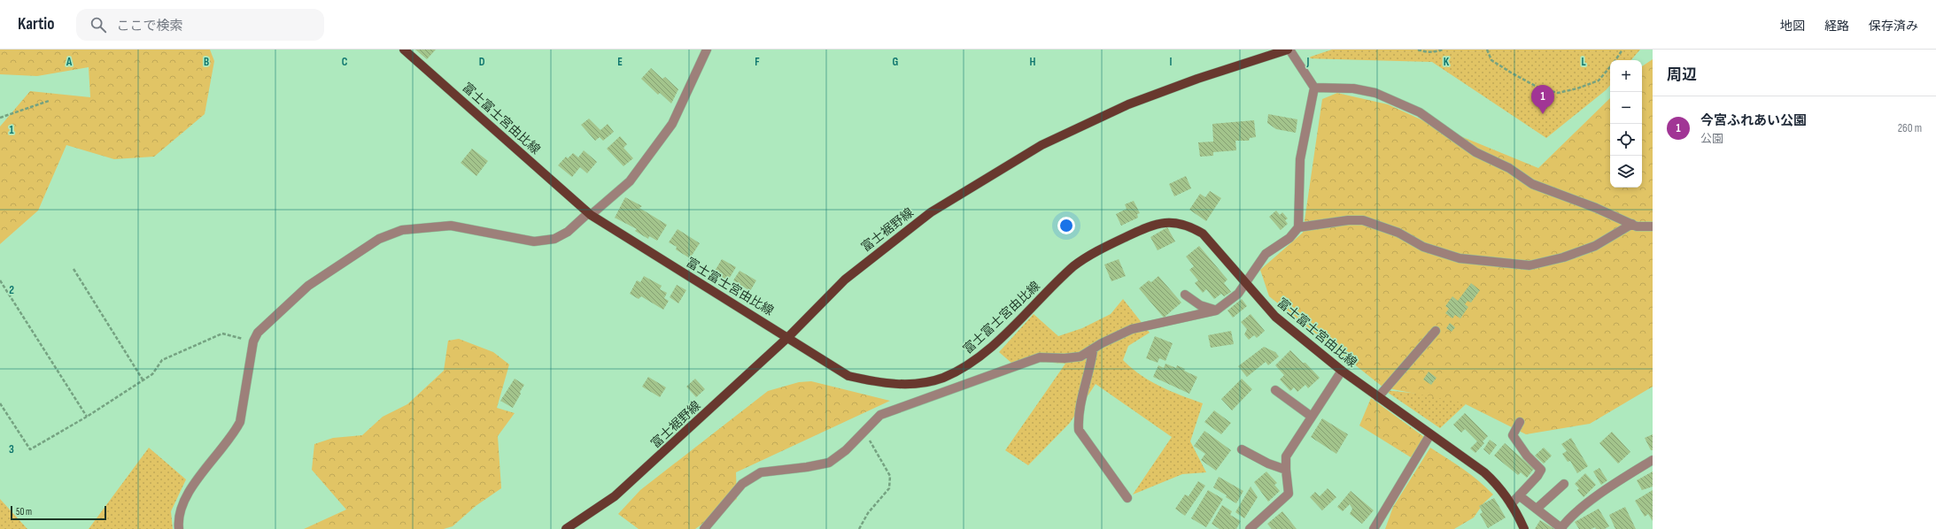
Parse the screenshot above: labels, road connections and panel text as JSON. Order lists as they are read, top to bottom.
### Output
{
  "streets": {
    "main road": ["富士富士宮由比線", "富士裾野線"]
  },
  "crossings": [
    ["富士富士宮由比線", "富士裾野線"]
  ],
  "scale_bar": "50 m",
  "page": {
    "header": "Kartio",
    "search": "ここで検索",
    "nav": ["地図", "経路", "保存済み"],
    "heading": "周辺",
    "map_buttons": ["+", "−"],
    "pins": "1",
    "list": [
      {
        "mark": "1",
        "name": "今宮ふれあい公園",
        "note": "公園",
        "value": "260 m"
      }
    ],
    "scale": "50 m"
  },
  "grid": {
    "columns": [
      "A",
      "B",
      "C",
      "D",
      "E",
      "F",
      "G",
      "H",
      "I",
      "J",
      "K",
      "L"
    ],
    "rows": ["1", "2", "3"]
  }
}
